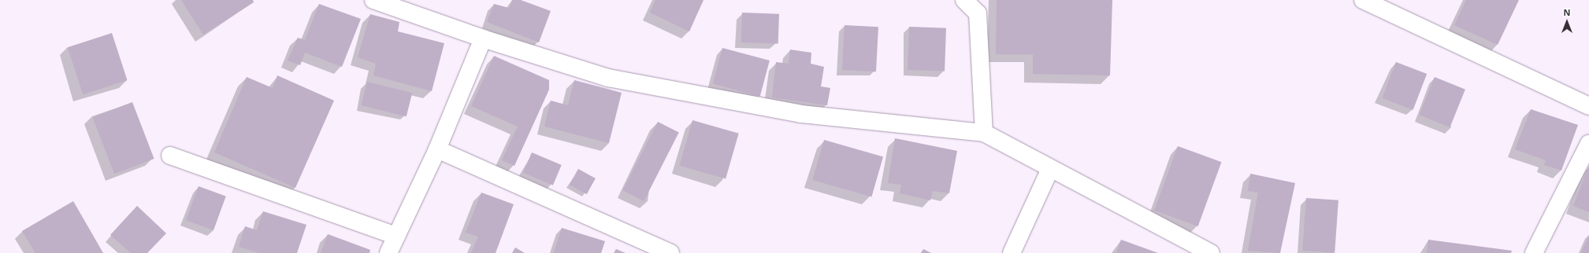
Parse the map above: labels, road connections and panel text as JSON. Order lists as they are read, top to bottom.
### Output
{
  "north": "top"
}
